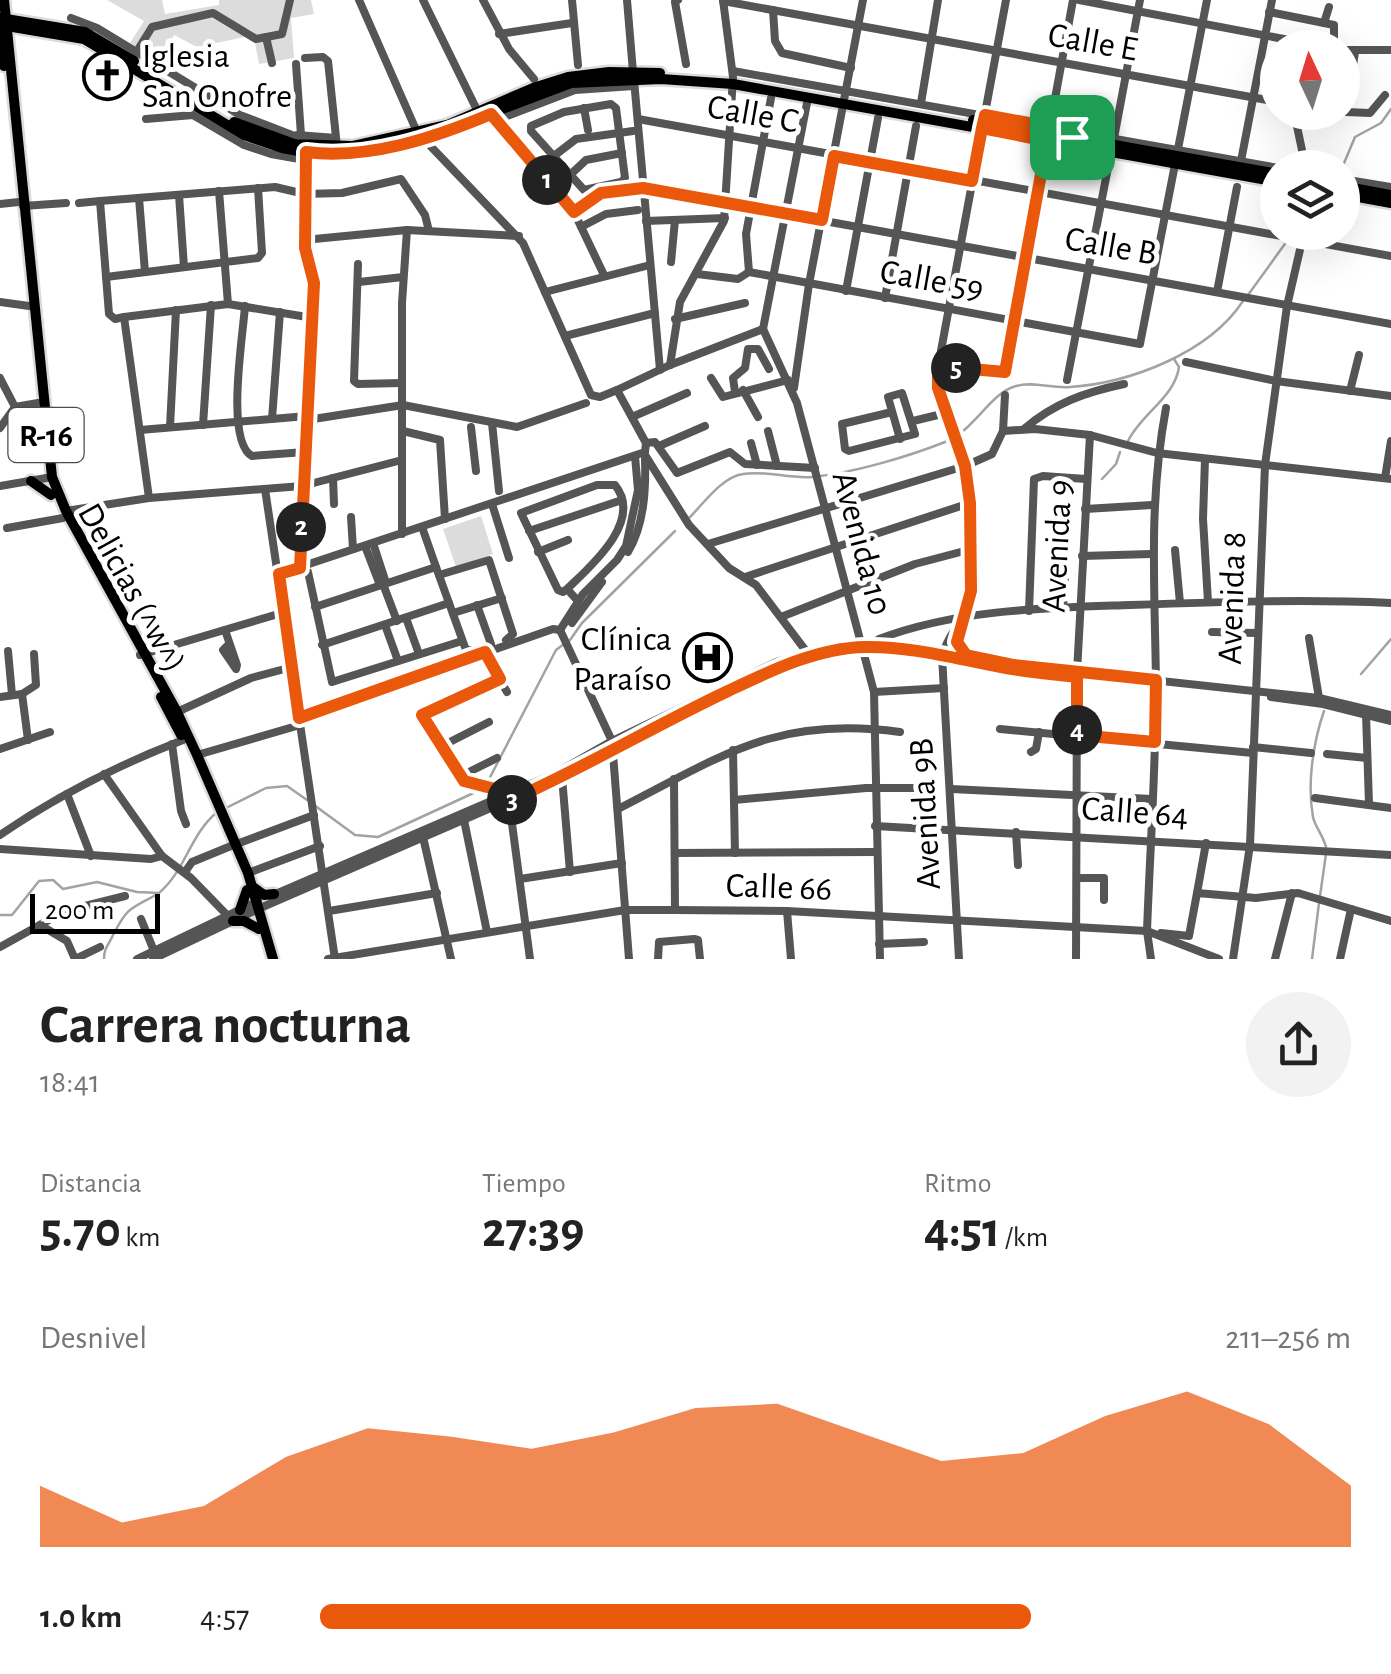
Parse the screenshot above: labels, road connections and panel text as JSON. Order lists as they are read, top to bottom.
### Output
{
  "streets": {
    "main road": ["R-16", "Delicias (^w^)"],
    "street": [
      "Calle E",
      "Calle C",
      "Calle B",
      "Calle 59",
      "Avenida 10",
      "Avenida 9",
      "Avenida 8",
      "Calle 64",
      "Avenida 9B",
      "Calle 66"
    ]
  },
  "crossings": [
    ["Calle B", "Calle 59"],
    ["Calle B", "Avenida 8"],
    ["R-16", "Delicias (^w^)"],
    ["Avenida 10", "Calle 64"],
    ["Avenida 10", "Calle 66"],
    ["Avenida 9", "Calle 64"],
    ["Avenida 9", "Calle 66"],
    ["Avenida 8", "Calle 64"],
    ["Calle 64", "Avenida 9B"],
    ["Avenida 9B", "Calle 66"]
  ],
  "places": {
    "church": ["Iglesia San Onofre"],
    "hospital": ["Clínica Paraíso"]
  },
  "scale_bar": "200 m",
  "north": "top",
  "page": {
    "pins": [
      "1",
      "5",
      "2",
      "4",
      "3"
    ],
    "scale": "200 m",
    "heading": ["Carrera nocturna", "18:41"],
    "stats": [
      ["Distancia", "5.70 km"],
      ["Tiempo", "27:39"],
      ["Ritmo", "4:51 /km"]
    ],
    "chart": ["Desnivel", "211–256 m"],
    "list": [
      {
        "name": "1.0 km",
        "note": "4:57"
      }
    ]
  }
}
